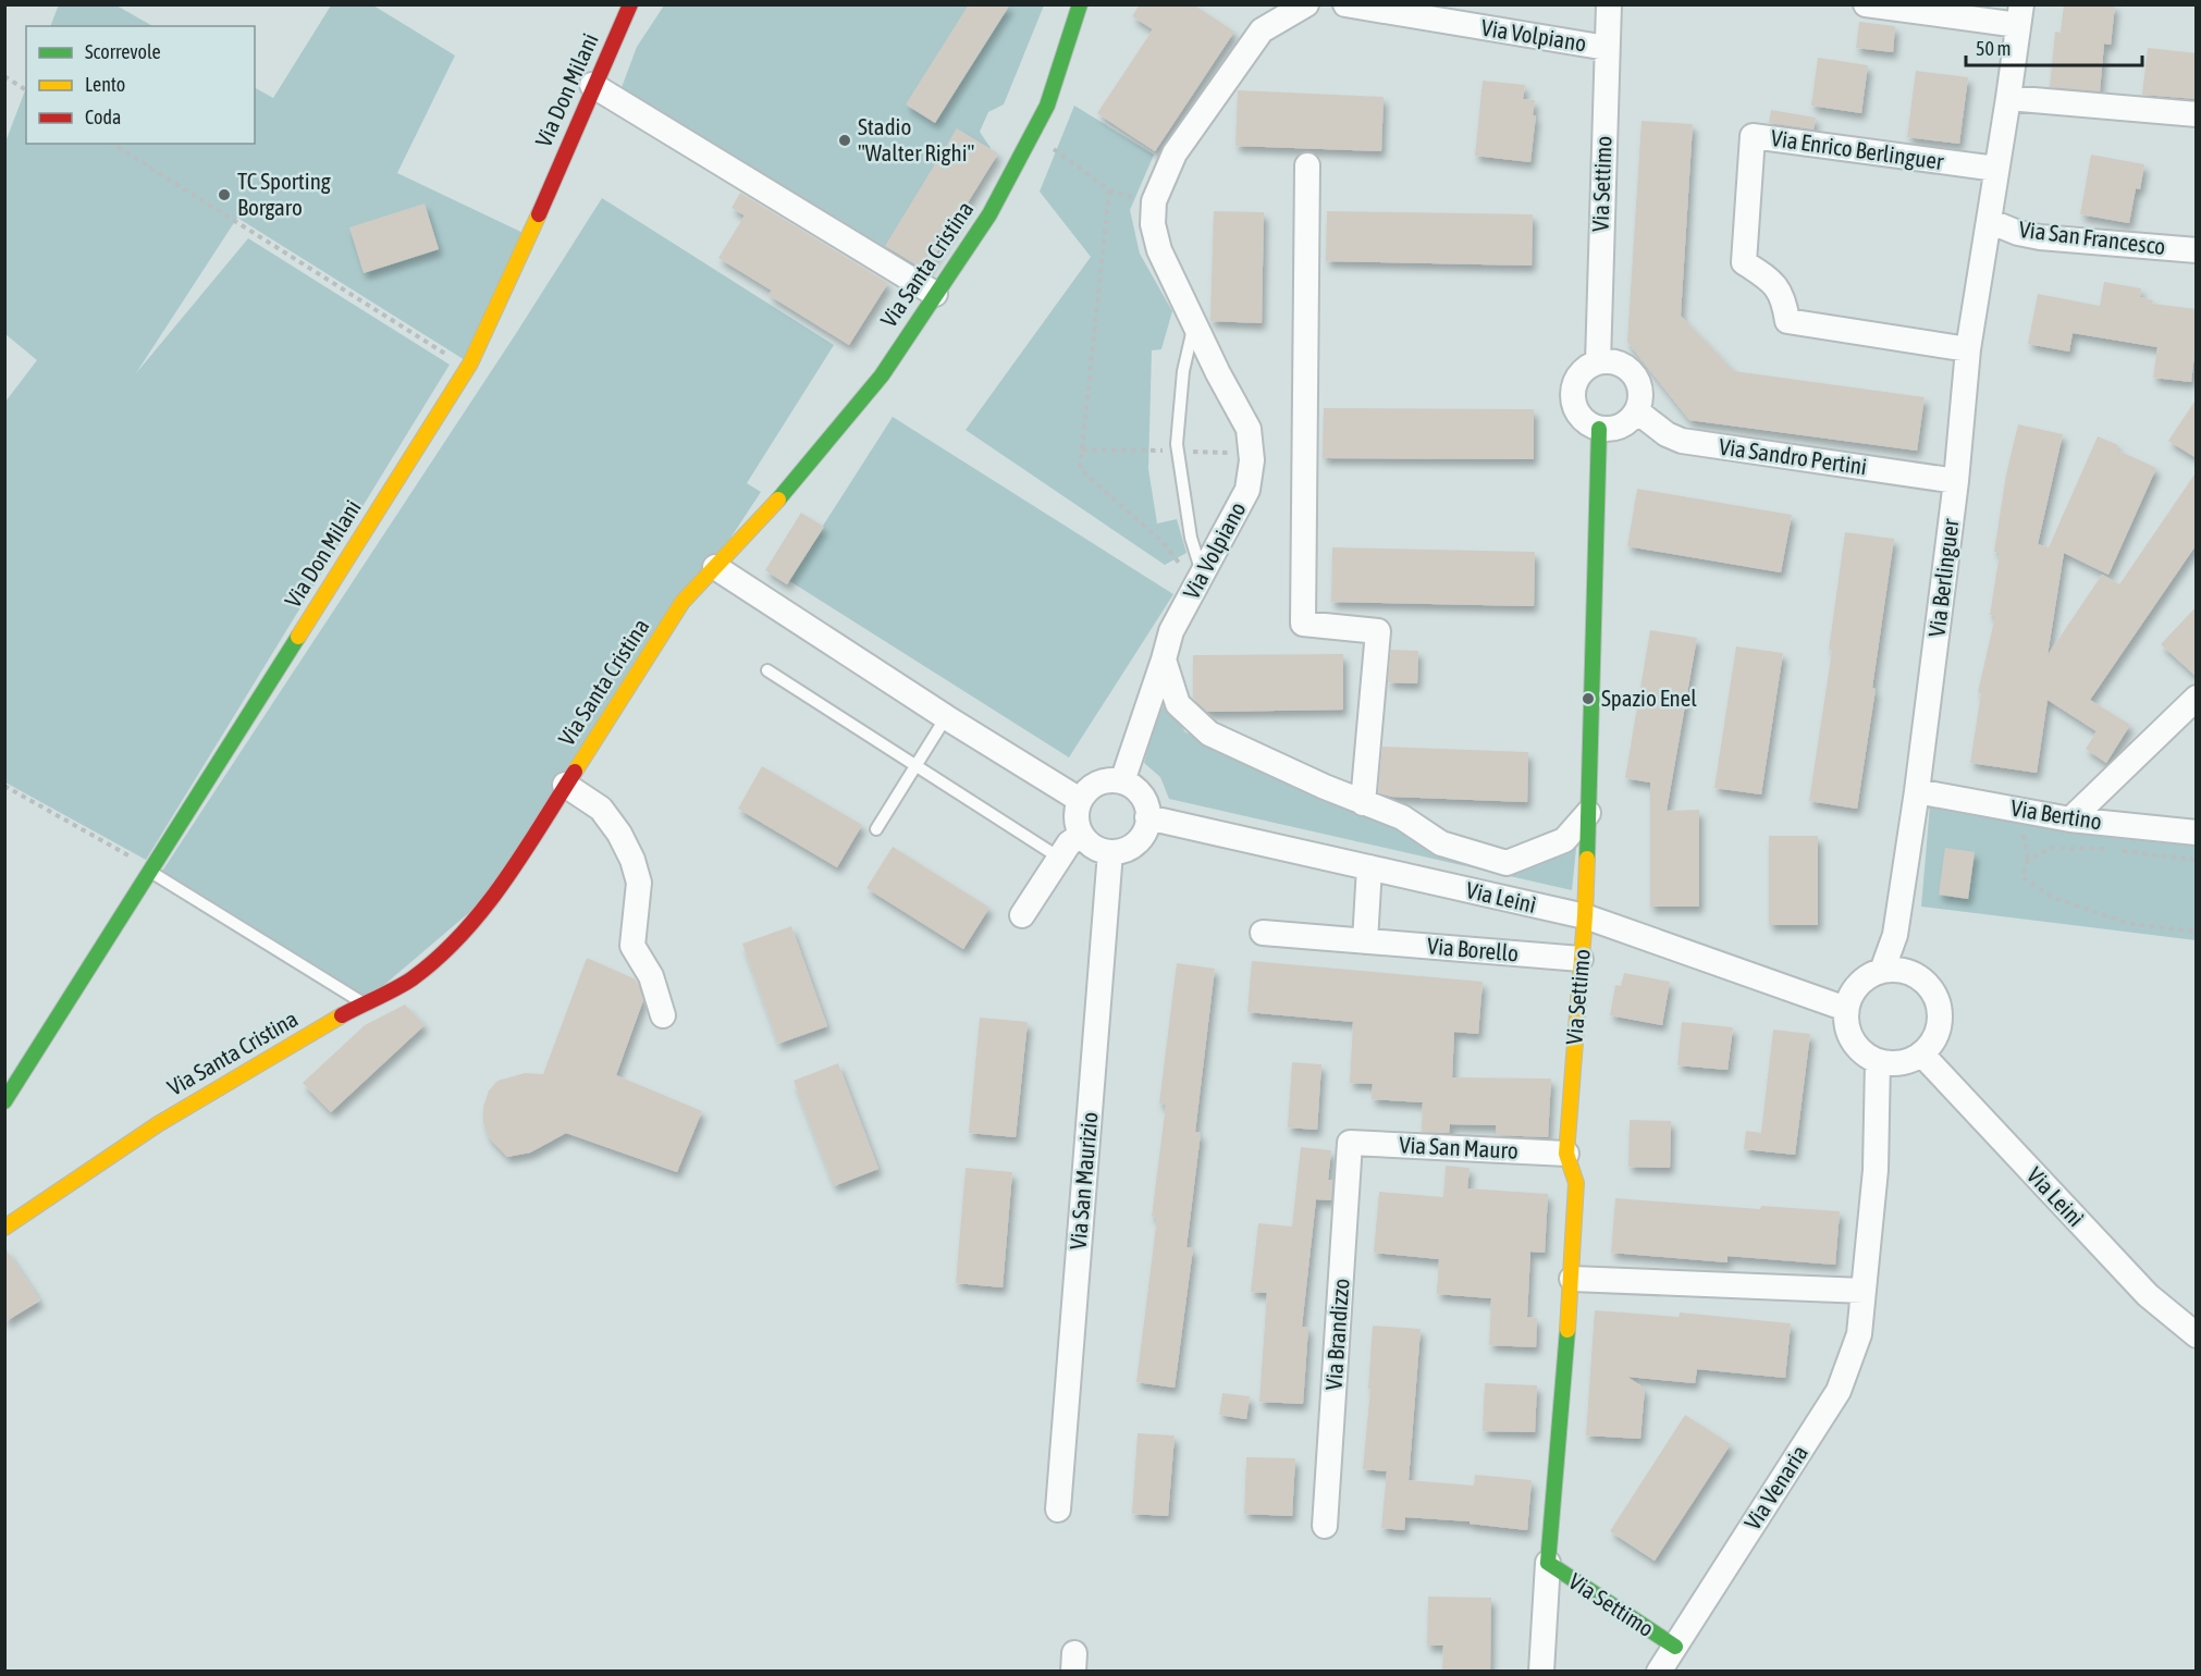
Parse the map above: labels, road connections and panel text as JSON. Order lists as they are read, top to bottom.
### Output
{
  "streets": {
    "street": [
      "Via Volpiano",
      "Via Don Milani",
      "Via Enrico Berlinguer",
      "Via Settimo",
      "Via San Francesco",
      "Via Santa Cristina",
      "Via Sandro Pertini",
      "Via Berlinguer",
      "Via Bertino",
      "Via Leinì",
      "Via Borello",
      "Via San Mauro",
      "Via San Maurizio",
      "Via Brandizzo",
      "Via Venaria"
    ]
  },
  "crossings": [
    ["Via Volpiano", "Via Settimo"],
    ["Via Volpiano", "Via Leinì"],
    ["Via Volpiano", "Via San Maurizio"],
    ["Via Enrico Berlinguer", "Via Berlinguer"],
    ["Via Settimo", "Via Sandro Pertini"],
    ["Via Settimo", "Via Leinì"],
    ["Via Settimo", "Via Borello"],
    ["Via Settimo", "Via San Mauro"],
    ["Via Settimo", "Via Venaria"],
    ["Via San Francesco", "Via Berlinguer"],
    ["Via Sandro Pertini", "Via Berlinguer"],
    ["Via Berlinguer", "Via Bertino"],
    ["Via Berlinguer", "Via Leinì"],
    ["Via Berlinguer", "Via Venaria"],
    ["Via Leinì", "Via San Maurizio"],
    ["Via Leinì", "Via Venaria"],
    ["Via San Mauro", "Via Brandizzo"]
  ],
  "places": ["Stadio \"Walter Righi\"", "TC Sporting Borgaro", "Spazio Enel"],
  "legend": ["Scorrevole", "Lento", "Coda"],
  "scale_bar": "50 m"
}
